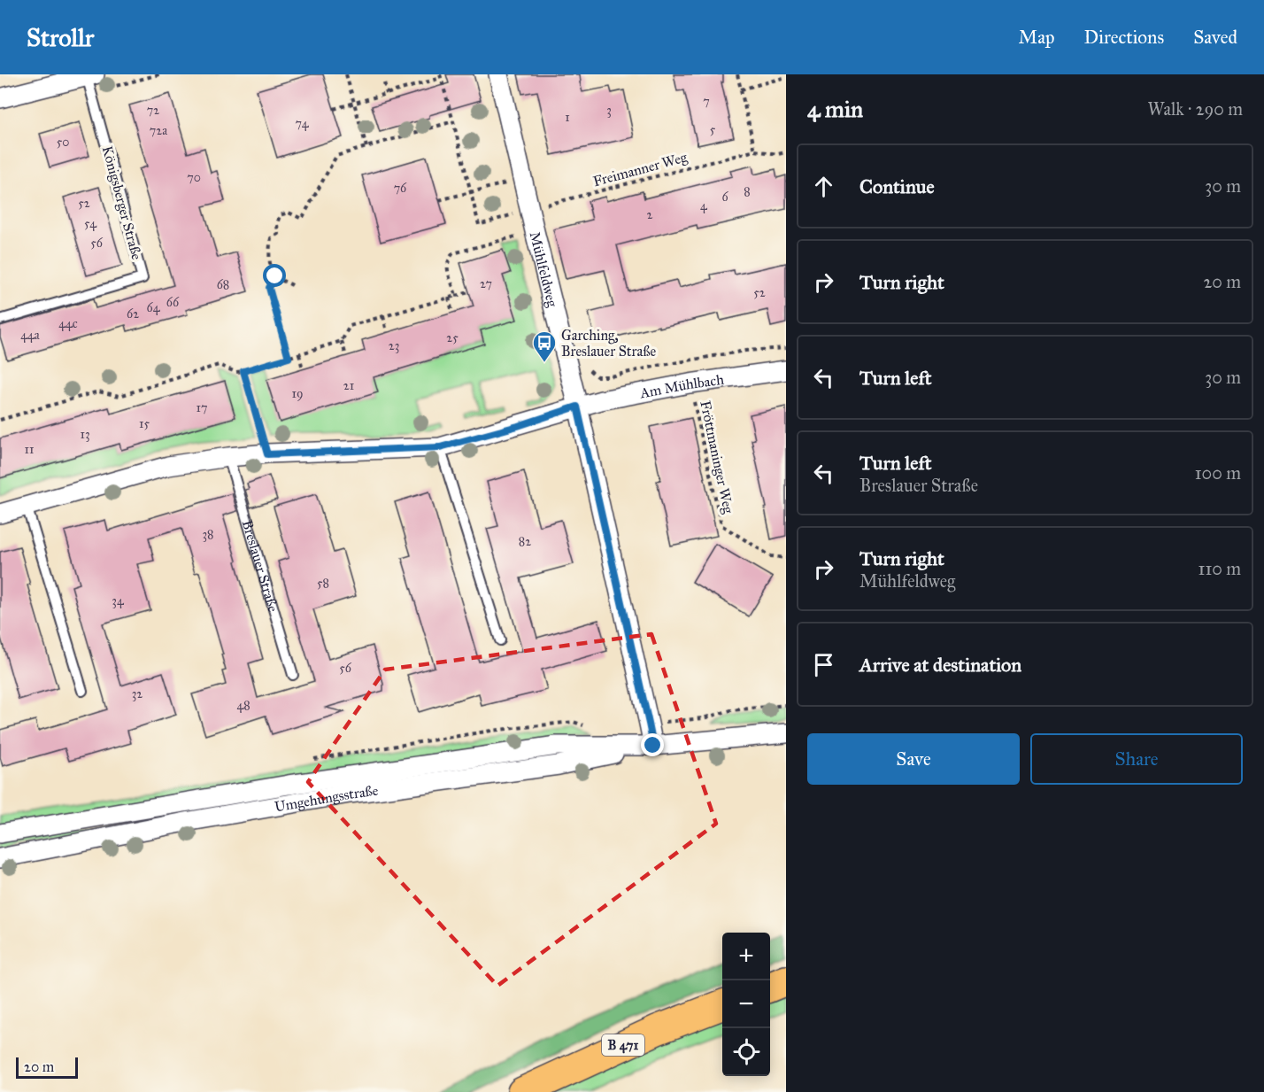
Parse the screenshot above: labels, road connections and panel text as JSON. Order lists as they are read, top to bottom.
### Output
{
  "streets": {
    "main road": ["B 471"],
    "street": ["Mühlfeldweg", "Am Mühlbach", "Umgehungsstraße"],
    "lane": ["Königsberger Straße", "Breslauer Straße"],
    "path": ["Freimanner Weg", "Fröttmaninger Weg"]
  },
  "crossings": [
    ["Freimanner Weg", "Mühlfeldweg"],
    ["Mühlfeldweg", "Am Mühlbach"],
    ["Mühlfeldweg", "Umgehungsstraße"],
    ["Am Mühlbach", "Fröttmaninger Weg"]
  ],
  "places": {
    "bus stop": ["Garching, Breslauer Straße"]
  },
  "house_numbers": [
    "7",
    "72",
    "3",
    "1",
    "74",
    "5",
    "72a",
    "50",
    "70",
    "76",
    "8",
    "6",
    "52",
    "4",
    "2",
    "54",
    "56",
    "27",
    "68",
    "52",
    "66",
    "64",
    "62",
    "44c",
    "44a",
    "25",
    "23",
    "21",
    "19",
    "17",
    "15",
    "13",
    "11",
    "38",
    "82",
    "58",
    "34",
    "56",
    "32",
    "48"
  ],
  "scale_bar": "20 m",
  "page": {
    "header": "Strollr",
    "nav": ["Map", "Directions", "Saved"],
    "heading": ["4 min", "Walk · 290 m"],
    "list": [
      ["Continue", "30 m"],
      ["Turn right", "20 m"],
      ["Turn left", "30 m"],
      ["Turn left", "Breslauer Straße", "100 m"],
      ["Turn right", "Mühlfeldweg", "110 m"],
      "Arrive at destination"
    ],
    "buttons": ["Save", "Share"],
    "map_buttons": ["+", "−"],
    "scale": "20 m"
  }
}
